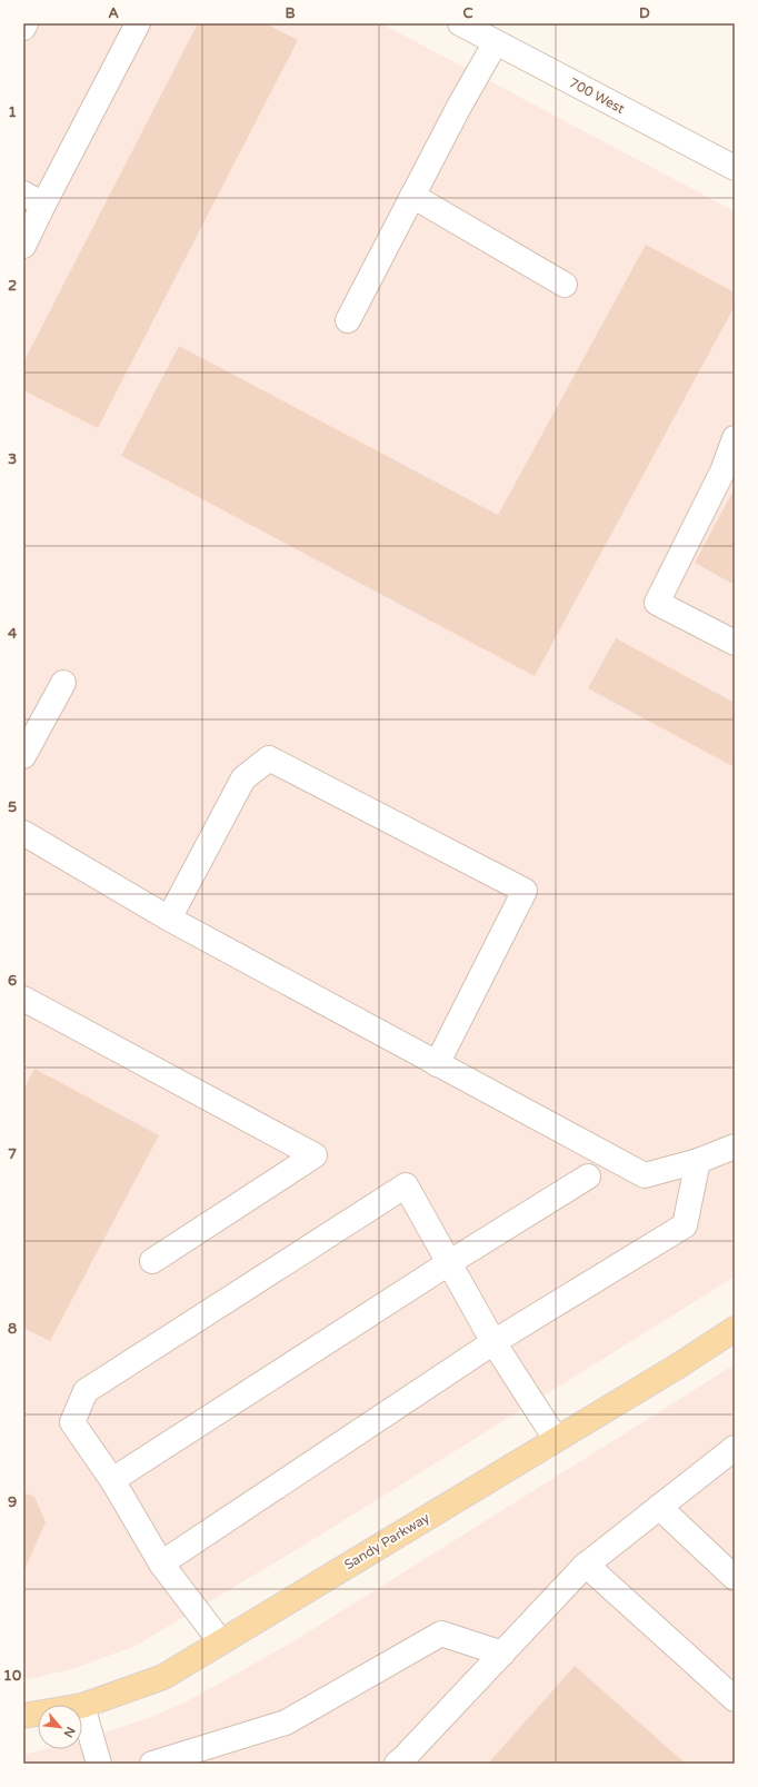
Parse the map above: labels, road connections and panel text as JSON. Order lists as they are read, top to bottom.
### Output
{
  "streets": {
    "main road": ["Sandy Parkway"],
    "street": ["700 West"]
  },
  "north": "bottom right",
  "grid": {
    "columns": [
      "A",
      "B",
      "C",
      "D"
    ],
    "rows": [
      "1",
      "2",
      "3",
      "4",
      "5",
      "6",
      "7",
      "8",
      "9",
      "10"
    ]
  }
}
